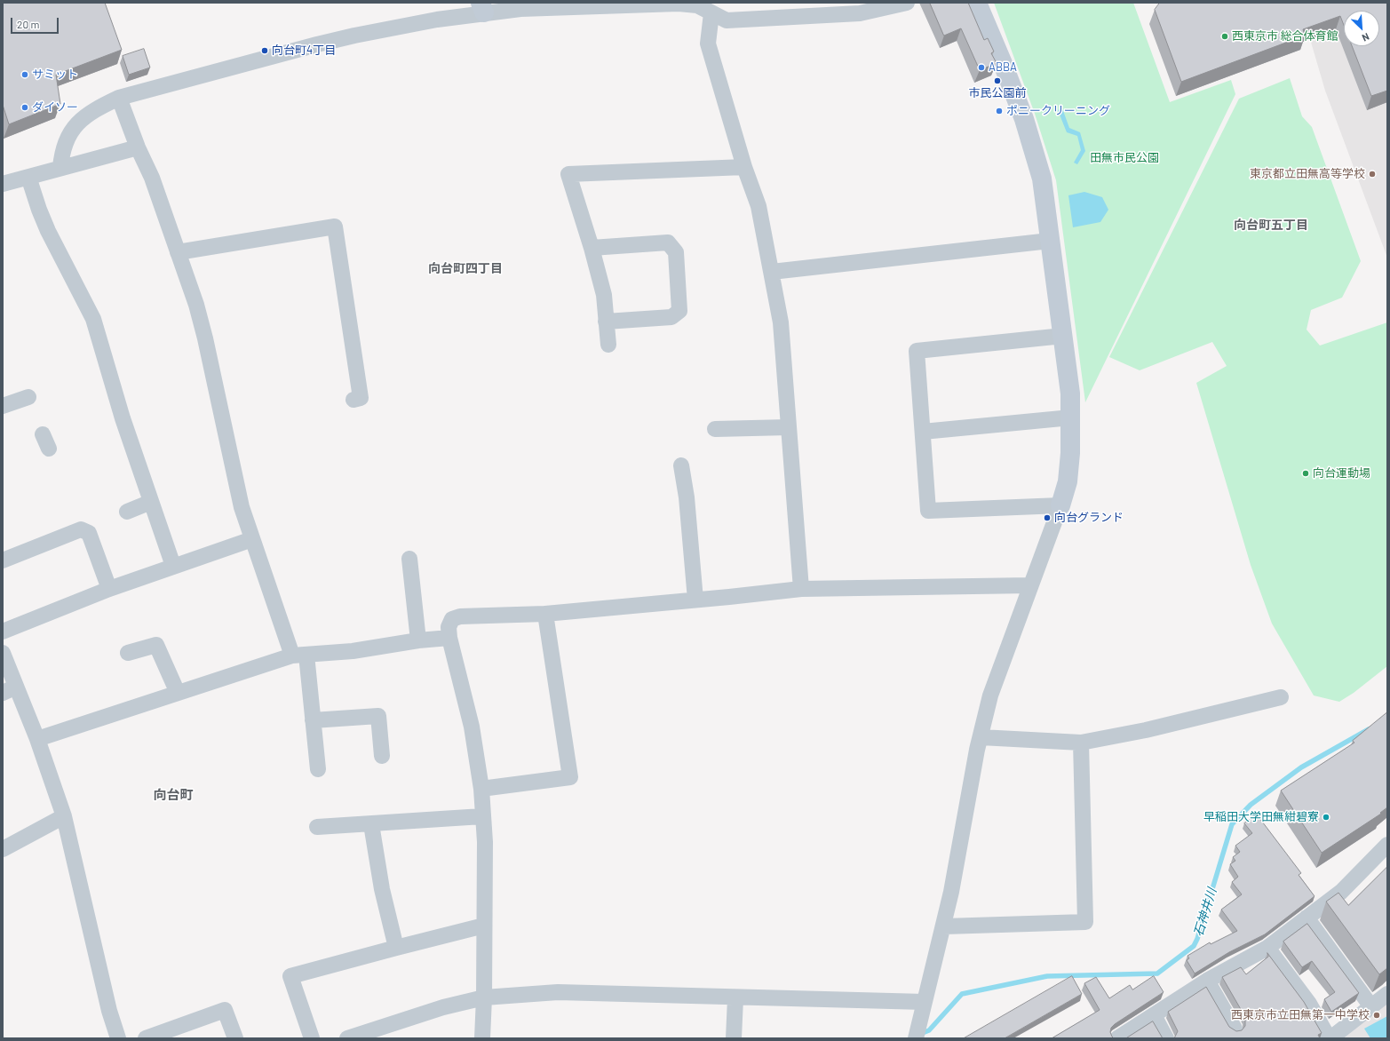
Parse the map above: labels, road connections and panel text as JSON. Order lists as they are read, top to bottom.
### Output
{
  "districts": ["向台町五丁目", "向台町四丁目", "向台町"],
  "water": ["石神井川"],
  "parks": ["田無市民公園"],
  "places": [
    "西東京市 総合体育館",
    "向台町4丁目",
    "ABBA",
    "サミット",
    "市民公園前",
    "ダイソー",
    "ポニークリーニング",
    "東京都立田無高等学校",
    "向台運動場",
    "向台グランド",
    "早稲田大学田無紺碧寮",
    "西東京市立田無第一中学校"
  ],
  "scale_bar": "20 m",
  "north": "bottom right"
}
